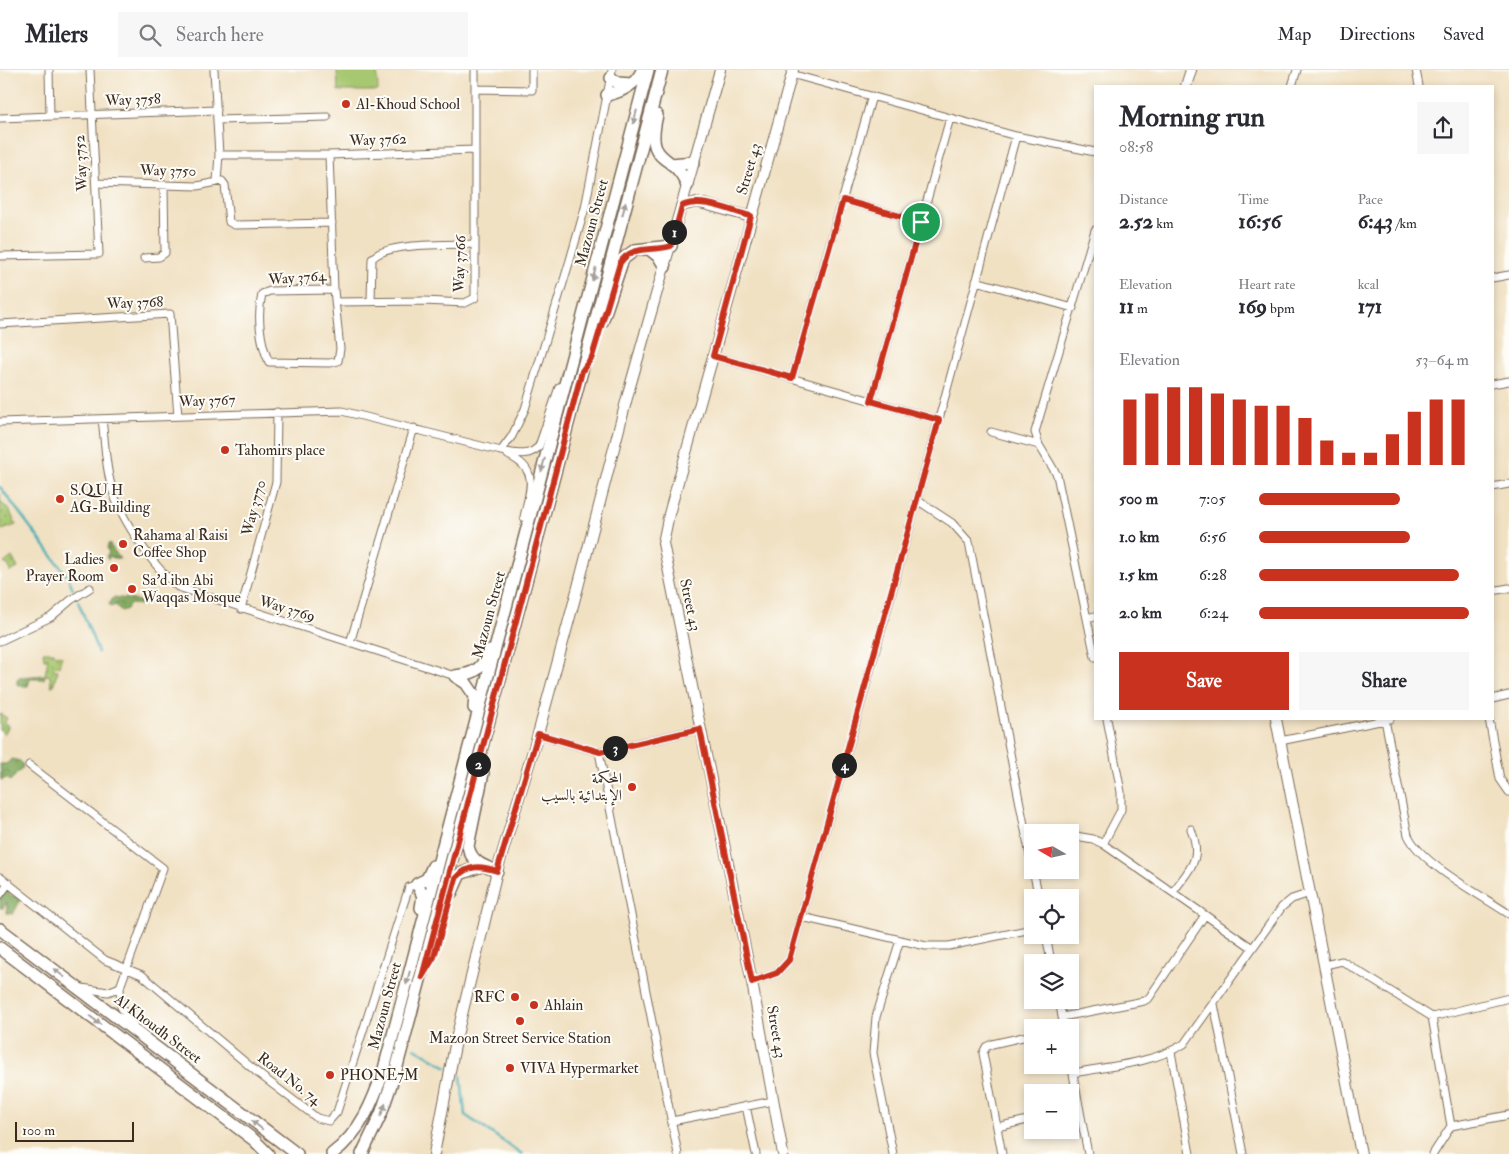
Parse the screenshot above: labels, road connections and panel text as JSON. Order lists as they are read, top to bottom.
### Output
{
  "streets": {
    "main road": ["Mazoun Street", "Al Khoudh Street"],
    "street": [
      "Way 3758",
      "Way 3762",
      "Way 3752",
      "Street 43",
      "Way 3750",
      "Way 3766",
      "Way 3764",
      "Way 3768",
      "Way 3767",
      "Way 3770",
      "Way 3769",
      "Road No. 74"
    ]
  },
  "crossings": [
    ["Way 3758", "Way 3752"],
    ["Way 3758", "Way 3750"],
    ["Way 3762", "Way 3750"],
    ["Way 3762", "Way 3766"],
    ["Way 3762", "Way 3764"],
    ["Way 3752", "Way 3750"],
    ["Way 3766", "Way 3764"],
    ["Way 3768", "Way 3767"],
    ["Way 3767", "Way 3770"],
    ["Way 3767", "Way 3769"],
    ["Way 3770", "Way 3769"]
  ],
  "places": [
    "Al-Khoud School",
    "Tahomirs place",
    "S.Q.U H AG-Building",
    "Rahama al Raisi Coffee Shop",
    "Ladies Prayer Room",
    "Sa'd ibn Abi Waqqas Mosque",
    "المحكمة الإبتدائية بالسيب",
    "RFC",
    "Ahlain",
    "Mazoon Street Service Station",
    "VIVA Hypermarket",
    "PHONE7M"
  ],
  "scale_bar": "100 m",
  "north": "left",
  "page": {
    "header": "Milers",
    "search": "Search here",
    "nav": ["Map", "Directions", "Saved"],
    "heading": ["Morning run", "08:58"],
    "stats": [
      ["Distance", "2.52 km"],
      ["Time", "16:56"],
      ["Pace", "6:43 /km"],
      ["Elevation", "11 m"],
      ["Heart rate", "169 bpm"],
      ["kcal", "171"]
    ],
    "pins": [
      "1",
      "3",
      "2",
      "4"
    ],
    "chart": ["Elevation", "53–64 m"],
    "list": [
      {
        "name": "500 m",
        "note": "7:05"
      },
      {
        "name": "1.0 km",
        "note": "6:56"
      },
      {
        "name": "1.5 km",
        "note": "6:28"
      },
      {
        "name": "2.0 km",
        "note": "6:24"
      }
    ],
    "buttons": ["Save", "Share"],
    "map_buttons": ["+", "−"],
    "scale": "100 m"
  }
}
